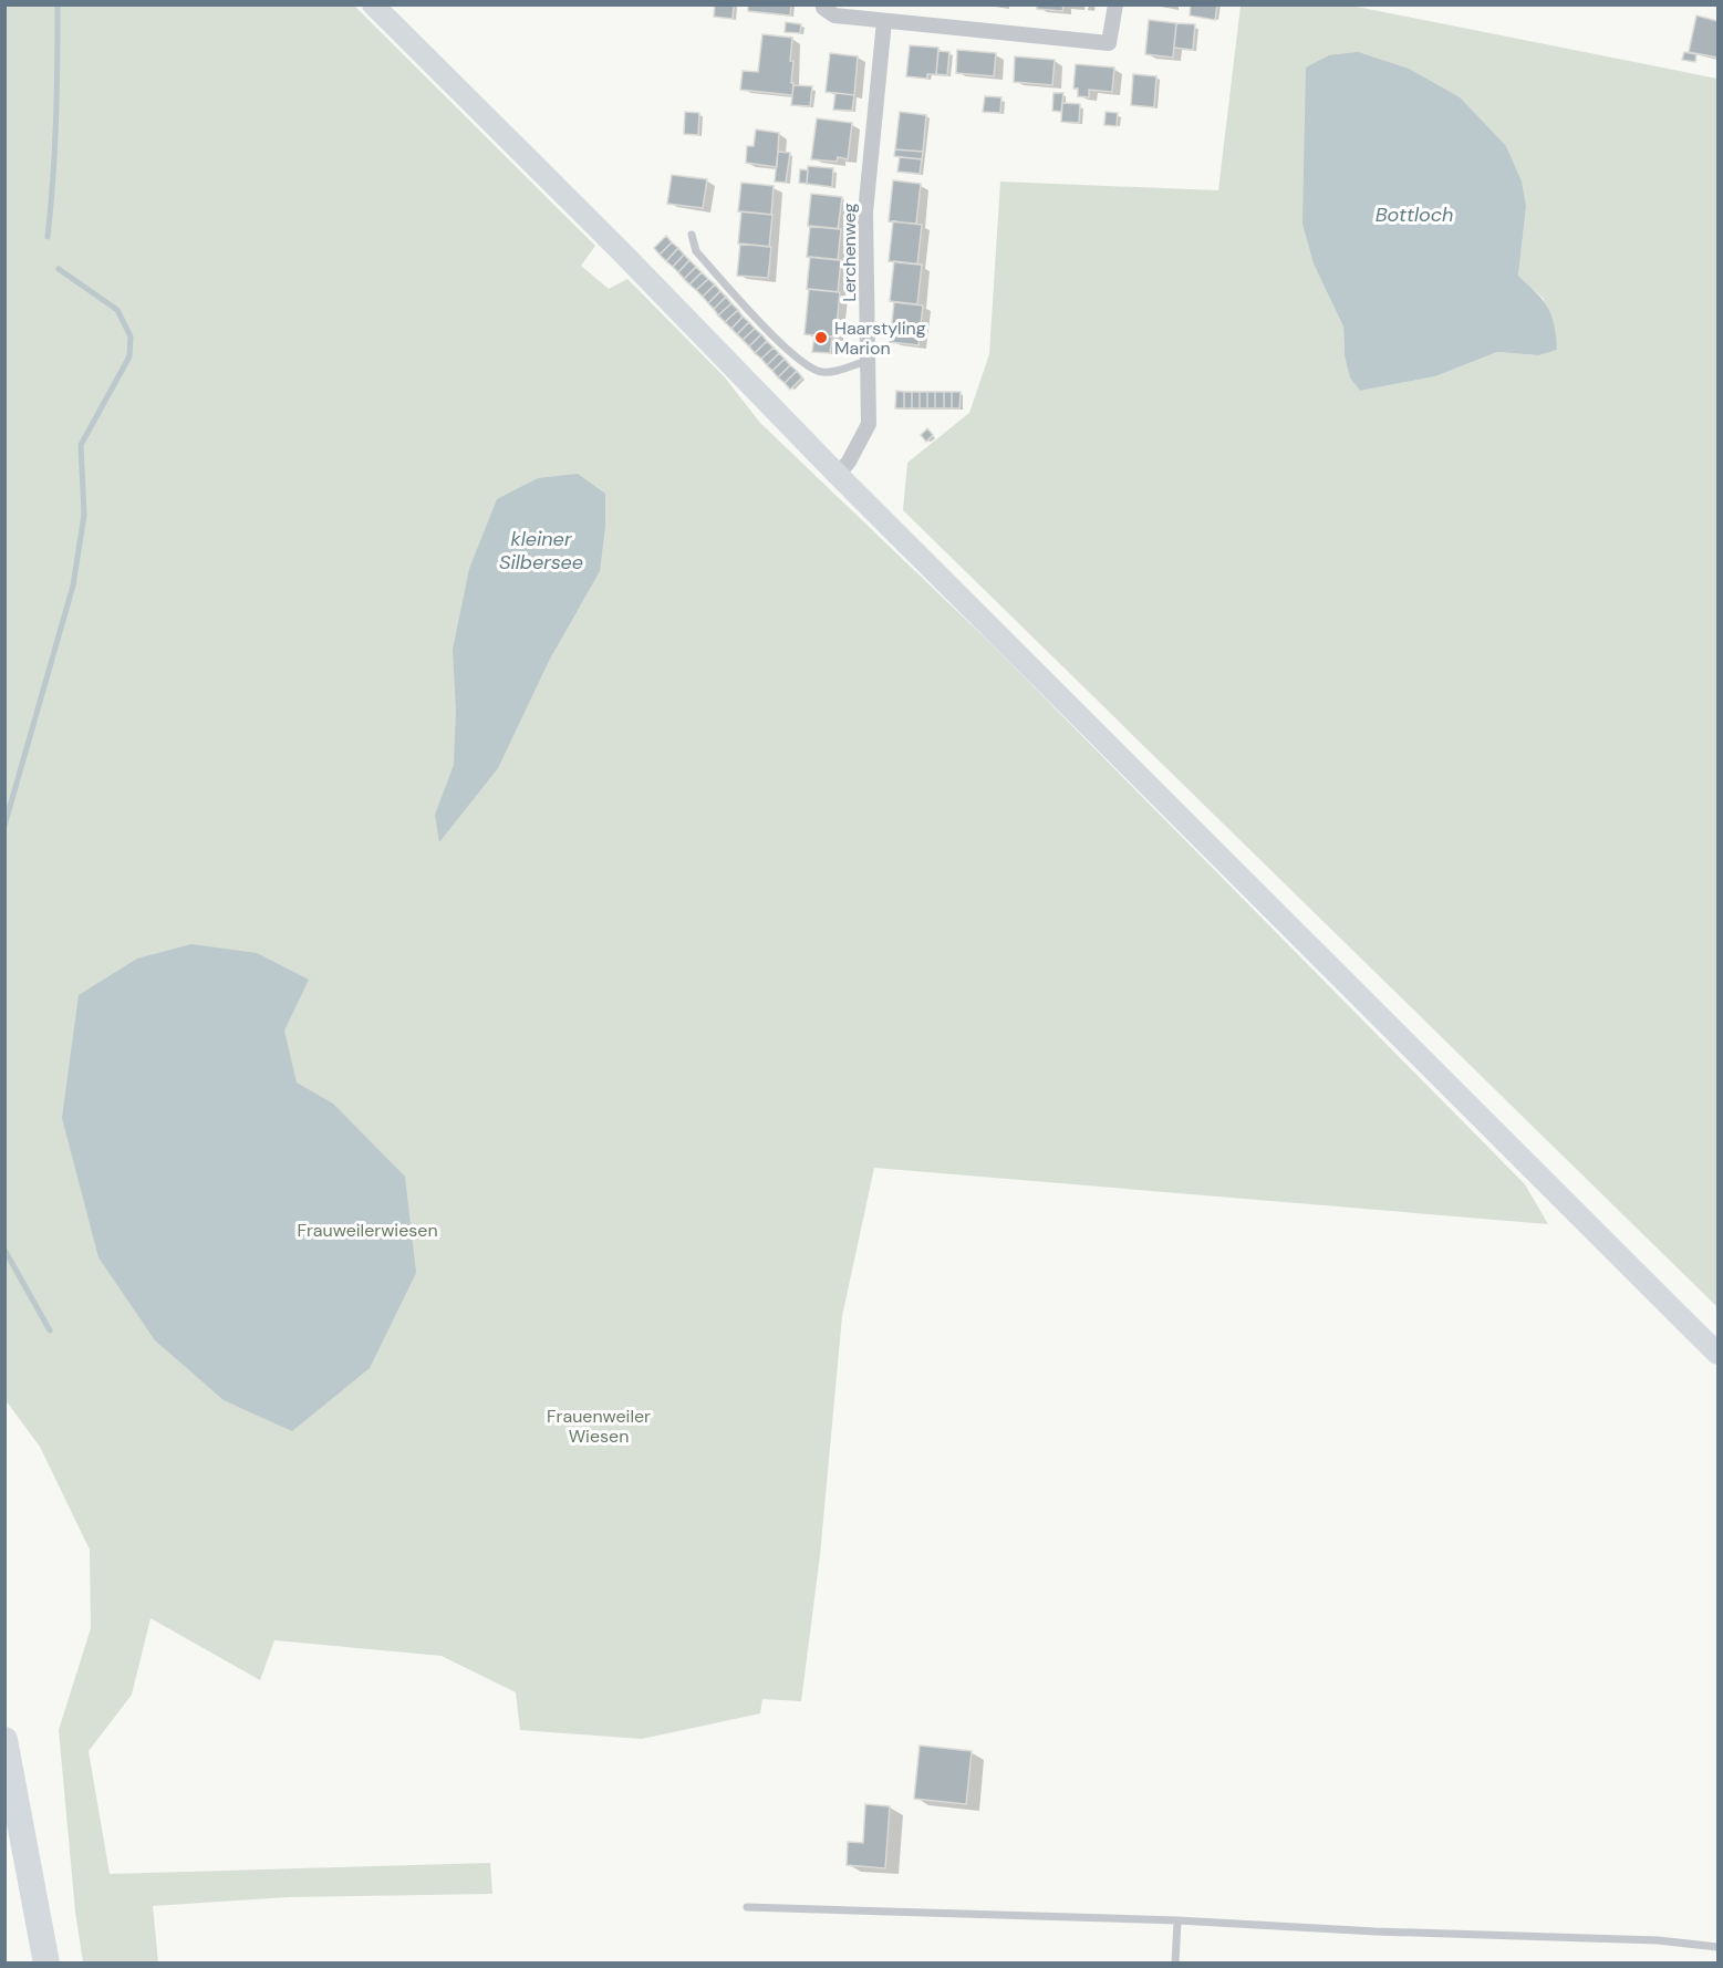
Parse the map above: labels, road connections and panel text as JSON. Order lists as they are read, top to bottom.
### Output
{
  "streets": {
    "street": ["Lerchenweg"]
  },
  "water": ["Bottloch", "kleiner Silbersee"],
  "parks": ["Frauweilerwiesen", "Frauenweiler Wiesen"],
  "places": ["Haarstyling Marion"]
}
